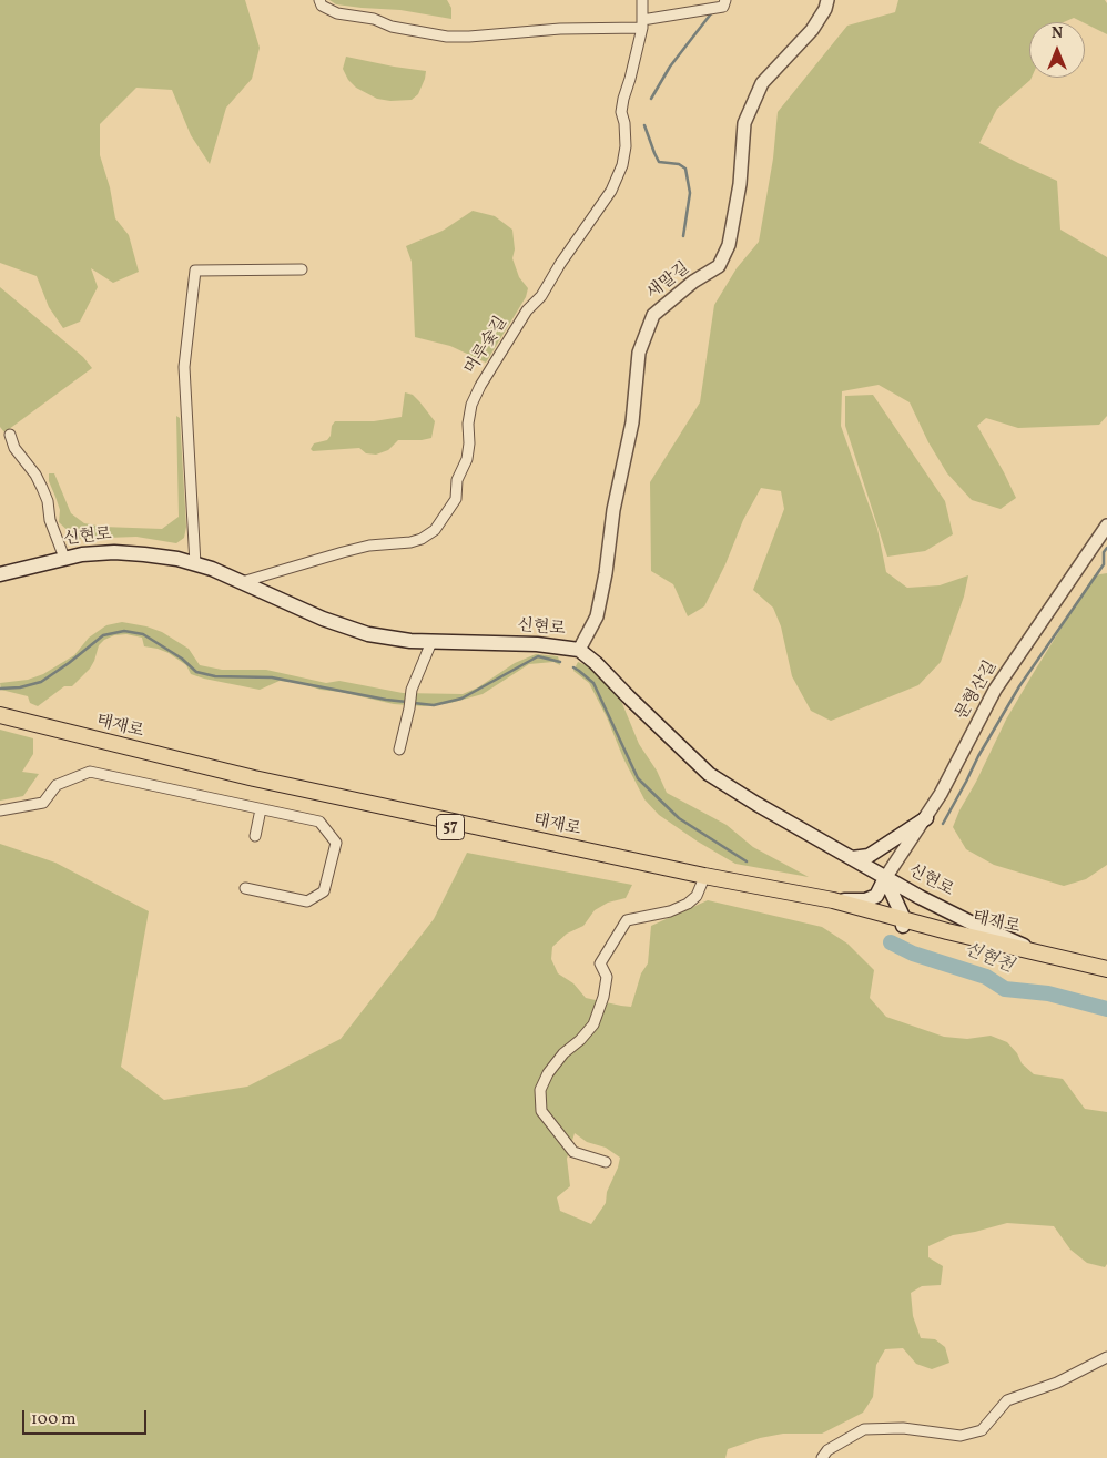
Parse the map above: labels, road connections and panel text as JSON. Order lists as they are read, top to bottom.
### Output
{
  "streets": {
    "main road": ["신현로", "태재로", "57"],
    "street": ["새말길", "머루숯길", "문형산길"]
  },
  "crossings": [
    ["새말길", "신현로"],
    ["머루숯길", "신현로"],
    ["신현로", "문형산길"],
    ["신현로", "태재로"]
  ],
  "water": ["신현천"],
  "scale_bar": "100 m",
  "north": "top"
}
